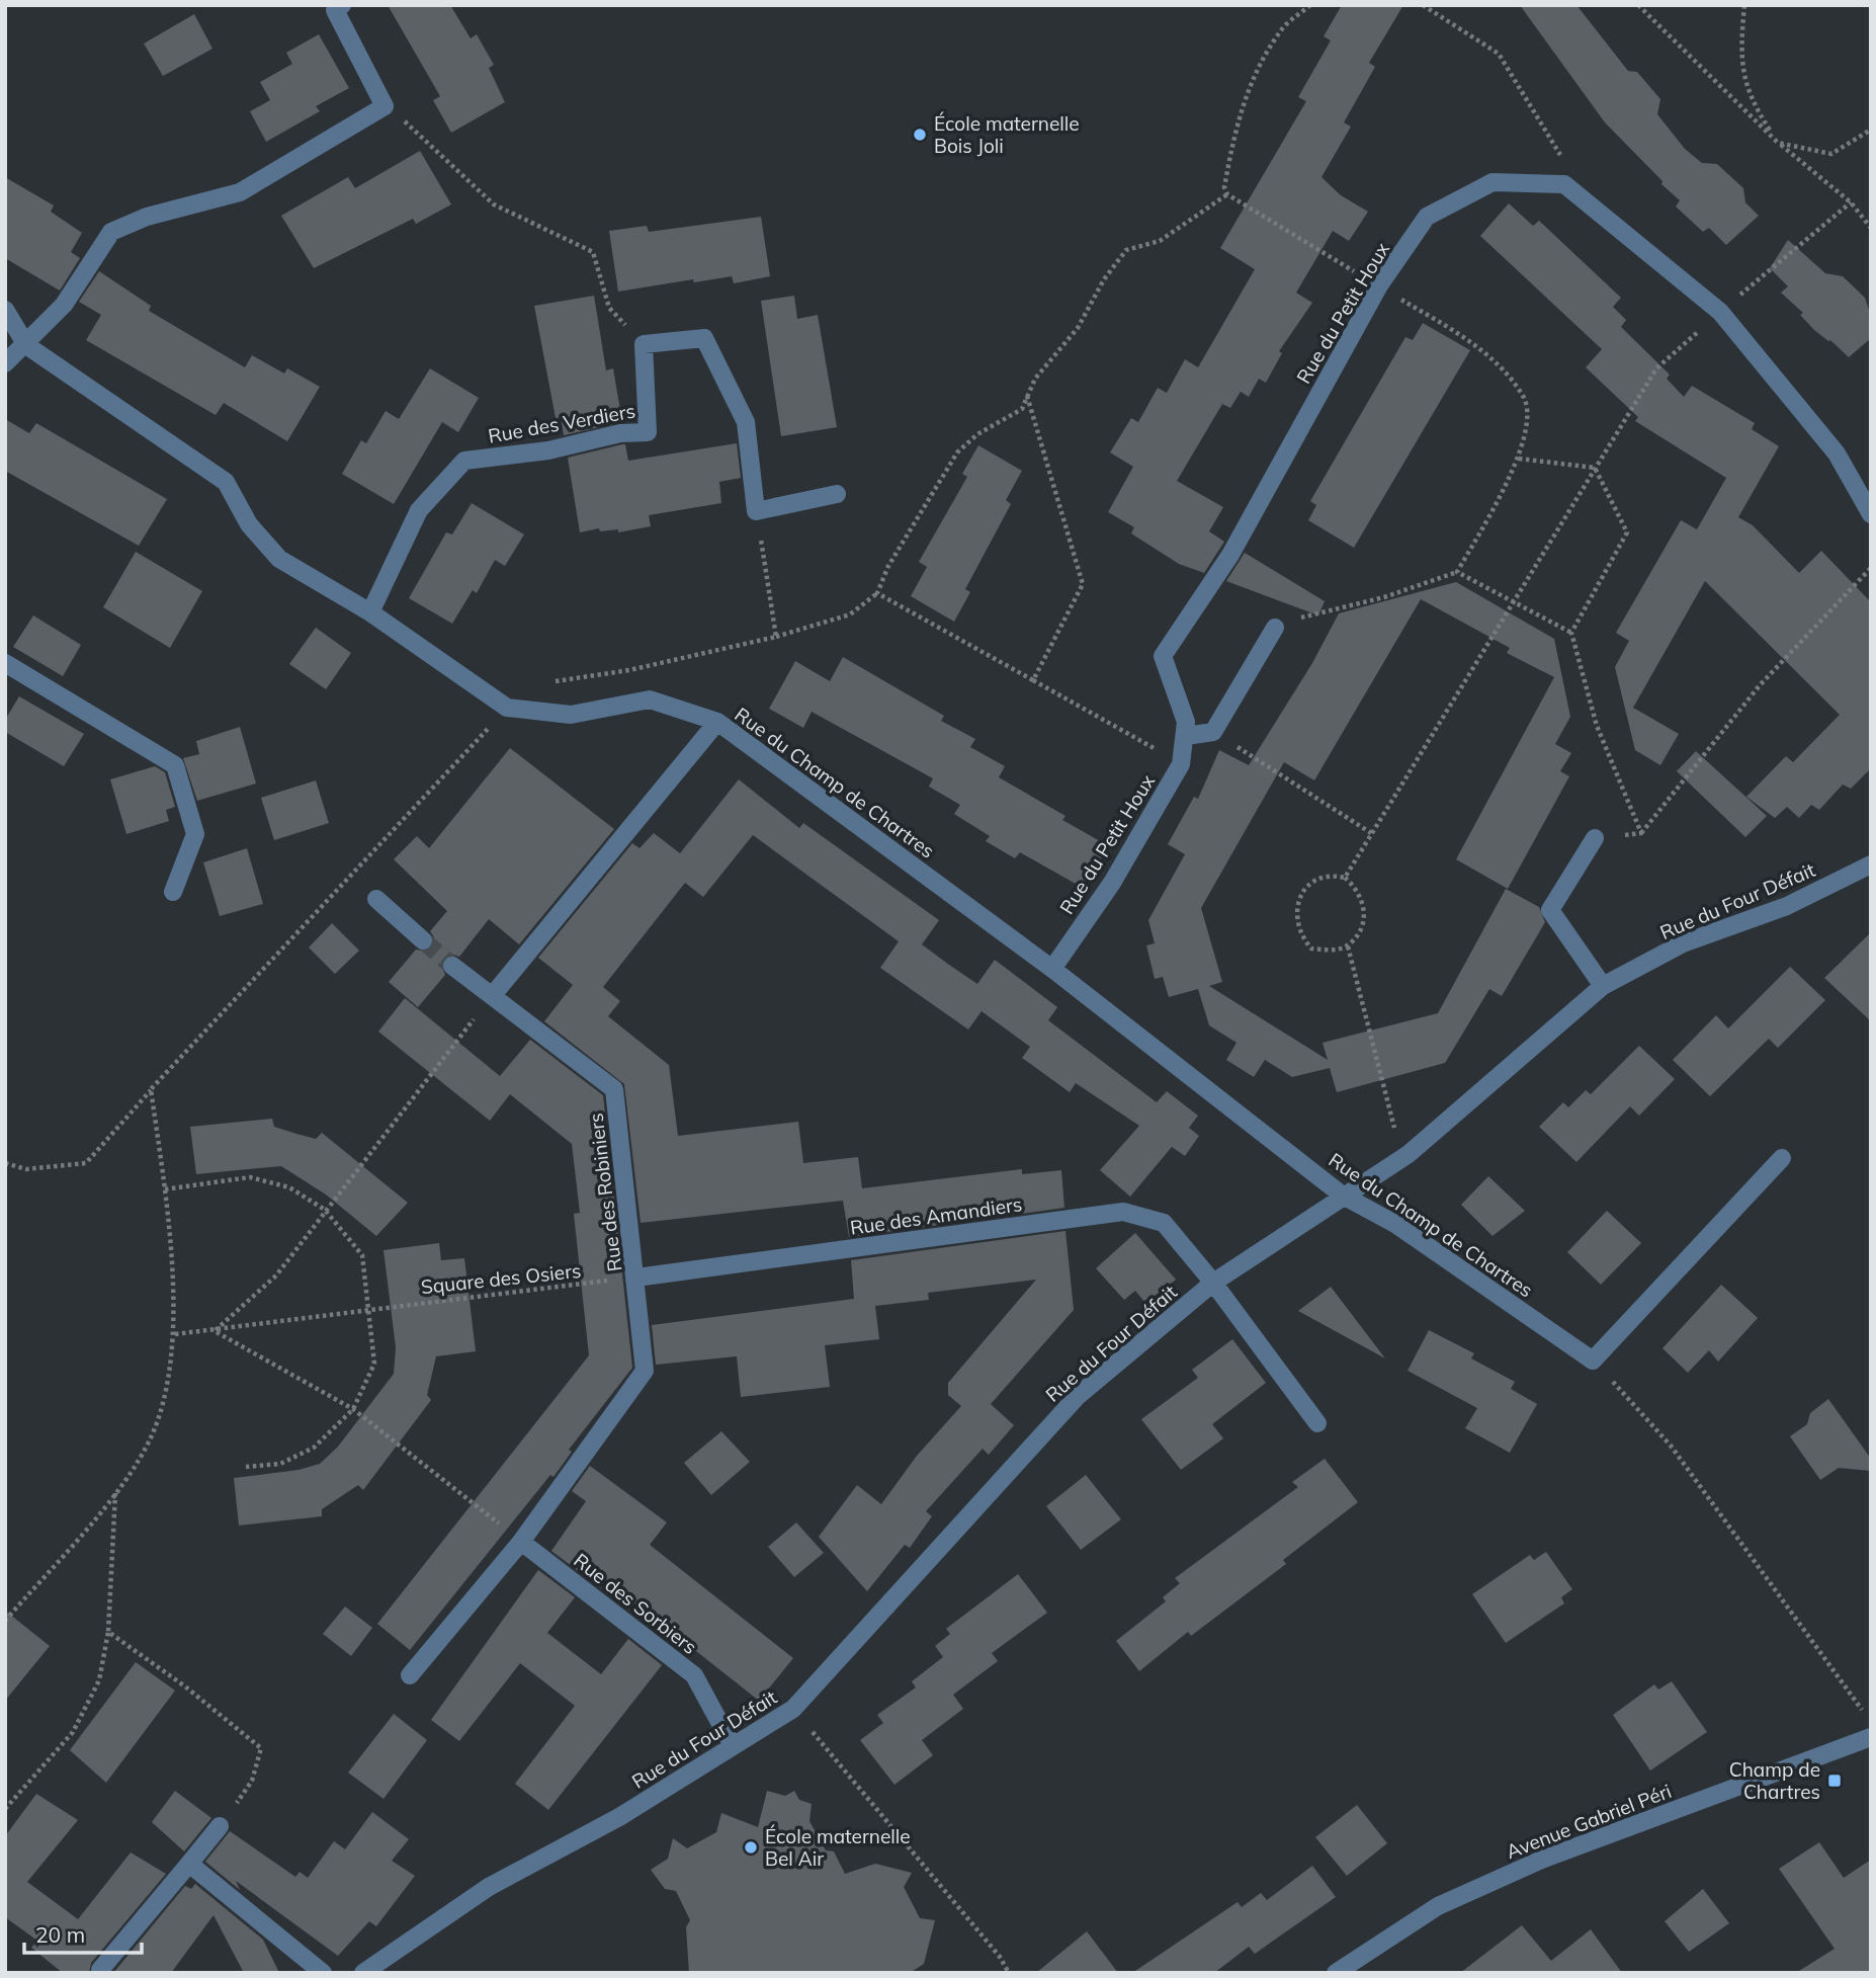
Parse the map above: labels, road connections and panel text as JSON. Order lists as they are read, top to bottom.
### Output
{
  "streets": {
    "street": [
      "Rue du Petit Houx",
      "Rue des Verdiers",
      "Rue du Champ de Chartres",
      "Rue du Four Défait",
      "Rue des Robiniers",
      "Rue des Amandiers",
      "Rue des Sorbiers",
      "Avenue Gabriel Péri"
    ],
    "path": ["Square des Osiers"]
  },
  "crossings": [
    ["Rue du Petit Houx", "Rue du Champ de Chartres"],
    ["Rue des Verdiers", "Rue du Champ de Chartres"],
    ["Rue du Champ de Chartres", "Rue du Four Défait"],
    ["Rue du Four Défait", "Rue des Amandiers"],
    ["Rue du Four Défait", "Rue des Sorbiers"],
    ["Rue des Robiniers", "Rue des Amandiers"],
    ["Rue des Robiniers", "Square des Osiers"],
    ["Rue des Robiniers", "Rue des Sorbiers"],
    ["Rue des Amandiers", "Square des Osiers"]
  ],
  "places": {
    "other": ["École maternelle Bois Joli", "École maternelle Bel Air"],
    "transit": ["Champ de Chartres"]
  },
  "scale_bar": "20 m"
}
